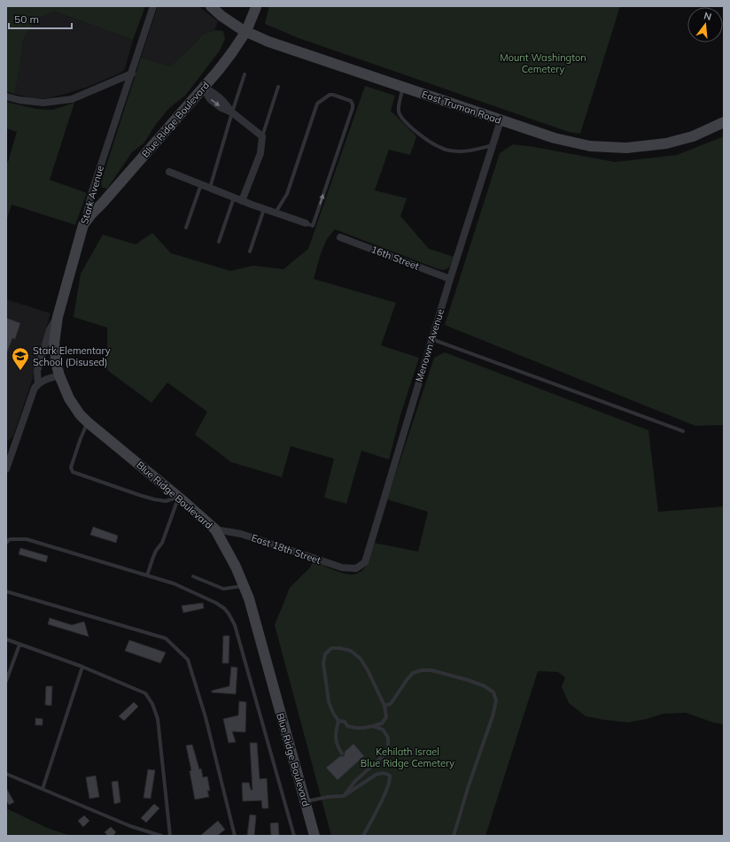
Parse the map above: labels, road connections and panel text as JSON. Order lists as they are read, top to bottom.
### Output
{
  "streets": {
    "main road": ["East Truman Road", "Blue Ridge Boulevard", "Stark Avenue"],
    "street": ["16th Street", "Menown Avenue", "East 18th Street"]
  },
  "crossings": [
    ["East Truman Road", "Menown Avenue"],
    ["Blue Ridge Boulevard", "Stark Avenue"],
    ["Blue Ridge Boulevard", "East 18th Street"],
    ["16th Street", "Menown Avenue"],
    ["Menown Avenue", "East 18th Street"]
  ],
  "parks": ["Mount Washington Cemetery", "Kehilath Israel Blue Ridge Cemetery"],
  "places": {
    "school or university": ["Stark Elementary School (Disused)"]
  },
  "scale_bar": "50 m",
  "north": "top"
}
